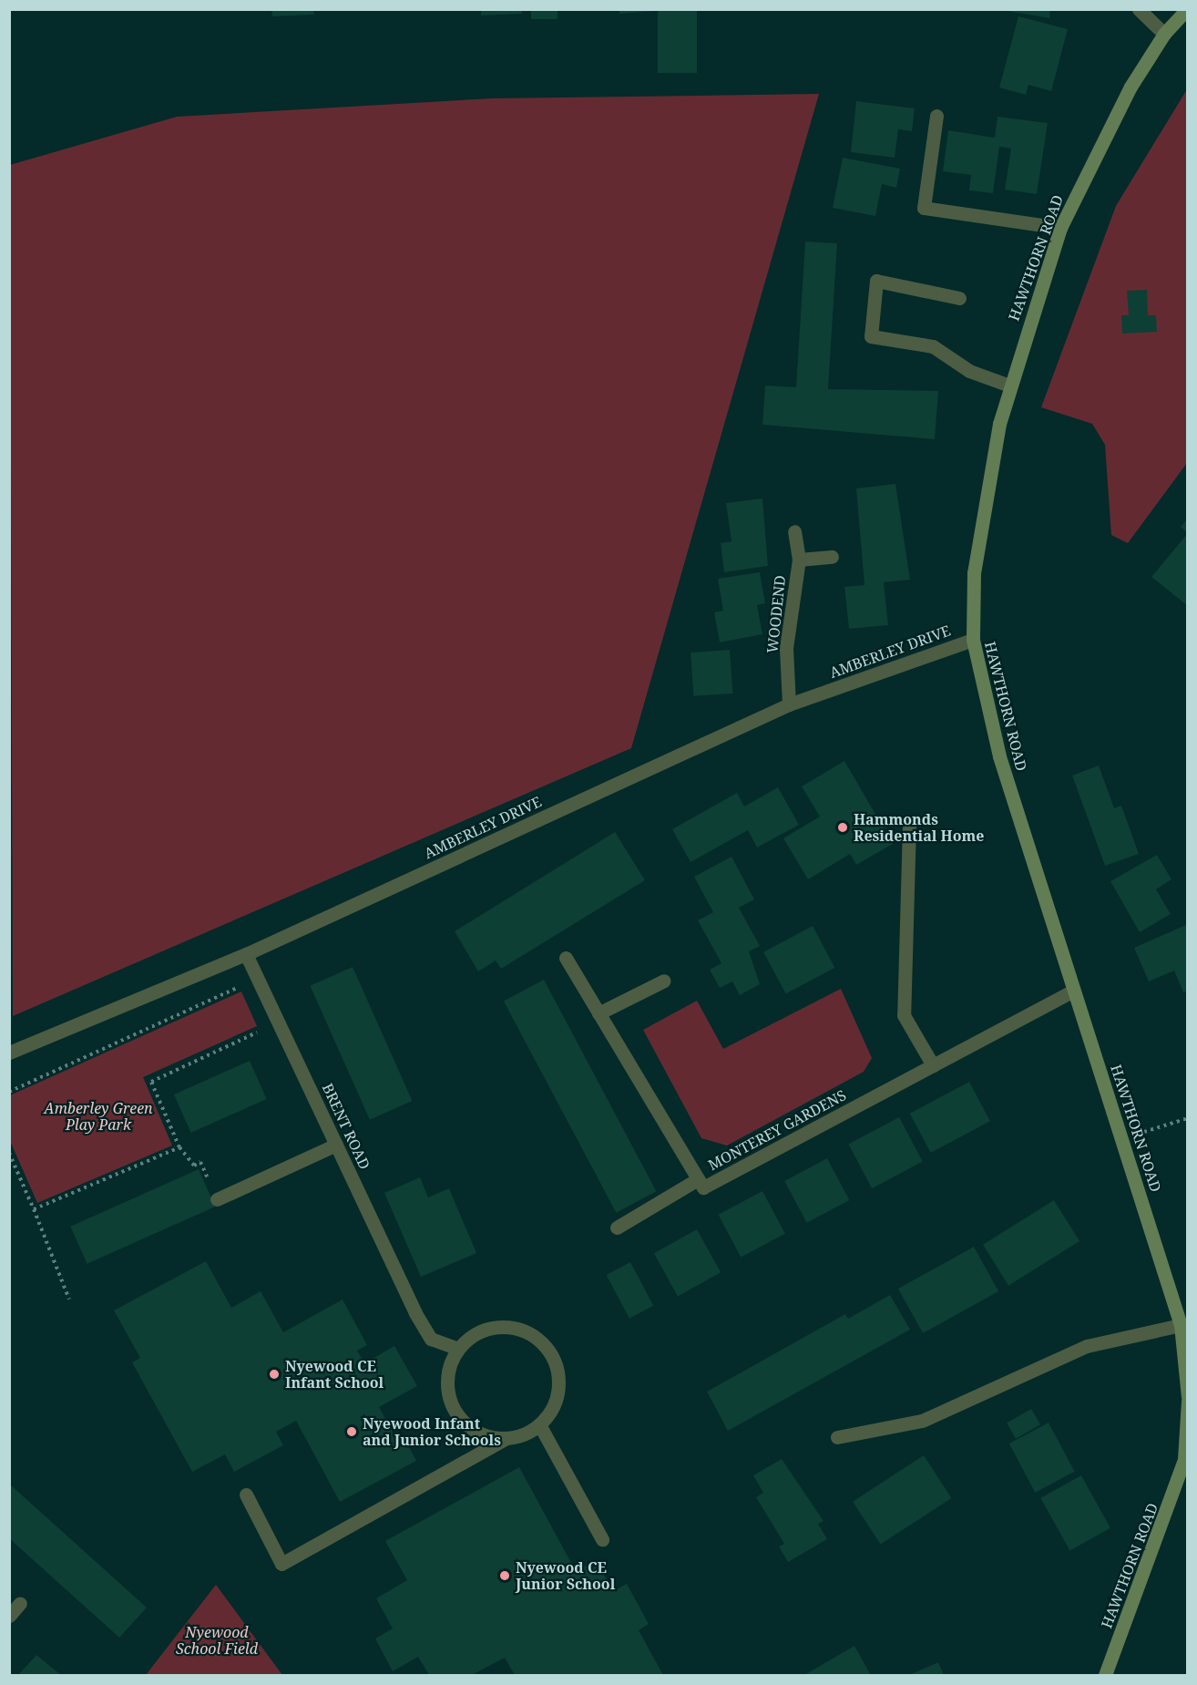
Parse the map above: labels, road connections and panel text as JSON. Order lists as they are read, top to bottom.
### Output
{
  "streets": {
    "street": [
      "HAWTHORN ROAD",
      "WOODEND",
      "AMBERLEY DRIVE",
      "BRENT ROAD",
      "MONTEREY GARDENS"
    ]
  },
  "crossings": [
    ["HAWTHORN ROAD", "AMBERLEY DRIVE"],
    ["HAWTHORN ROAD", "MONTEREY GARDENS"],
    ["WOODEND", "AMBERLEY DRIVE"],
    ["AMBERLEY DRIVE", "BRENT ROAD"]
  ],
  "parks": ["Amberley Green Play Park", "Nyewood School Field"],
  "places": [
    "Hammonds Residential Home",
    "Nyewood CE Infant School",
    "Nyewood Infant and Junior Schools",
    "Nyewood CE Junior School"
  ]
}
